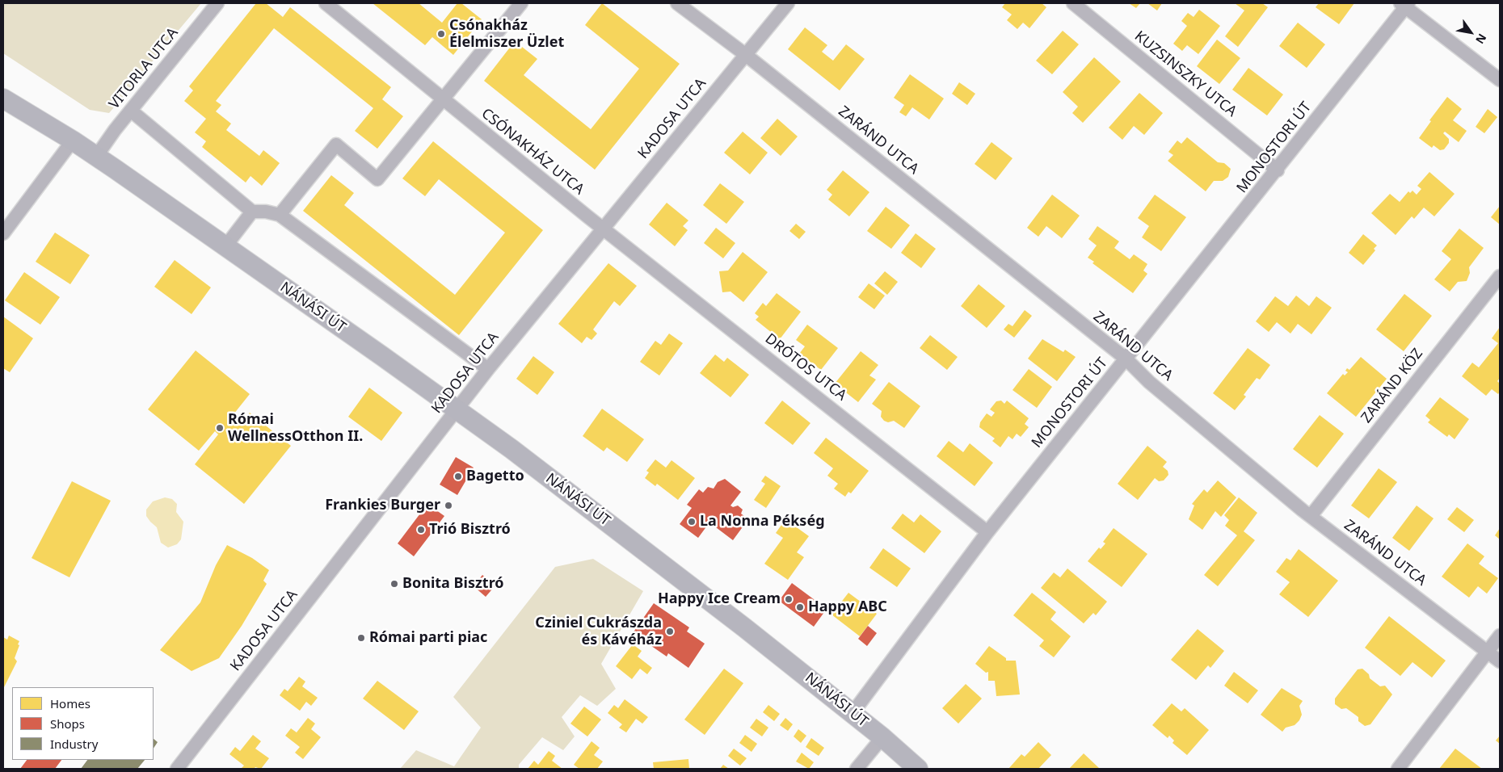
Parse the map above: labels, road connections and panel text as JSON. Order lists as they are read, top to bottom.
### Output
{
  "streets": {
    "street": [
      "VITORLA UTCA",
      "KUZSINSZKY UTCA",
      "KADOSA UTCA",
      "ZARÁND UTCA",
      "MONOSTORI ÚT",
      "CSÓNAKHÁZ UTCA",
      "NÁNÁSI ÚT",
      "DRÓTOS UTCA",
      "ZARÁND KÖZ"
    ]
  },
  "crossings": [
    ["VITORLA UTCA", "NÁNÁSI ÚT"],
    ["KUZSINSZKY UTCA", "MONOSTORI ÚT"],
    ["KADOSA UTCA", "ZARÁND UTCA"],
    ["KADOSA UTCA", "CSÓNAKHÁZ UTCA"],
    ["KADOSA UTCA", "NÁNÁSI ÚT"],
    ["KADOSA UTCA", "DRÓTOS UTCA"],
    ["ZARÁND UTCA", "MONOSTORI ÚT"],
    ["ZARÁND UTCA", "ZARÁND KÖZ"],
    ["MONOSTORI ÚT", "NÁNÁSI ÚT"],
    ["MONOSTORI ÚT", "DRÓTOS UTCA"],
    ["CSÓNAKHÁZ UTCA", "DRÓTOS UTCA"]
  ],
  "places": [
    "Csónakház Élelmiszer Üzlet",
    "Római WellnessOtthon II.",
    "Bagetto",
    "Frankies Burger",
    "La Nonna Pékség",
    "Trió Bisztró",
    "Bonita Bisztró",
    "Happy Ice Cream",
    "Happy ABC",
    "Cziniel Cukrászda és Kávéház",
    "Római parti piac"
  ],
  "legend": ["Homes", "Shops", "Industry"],
  "north": "bottom right"
}
